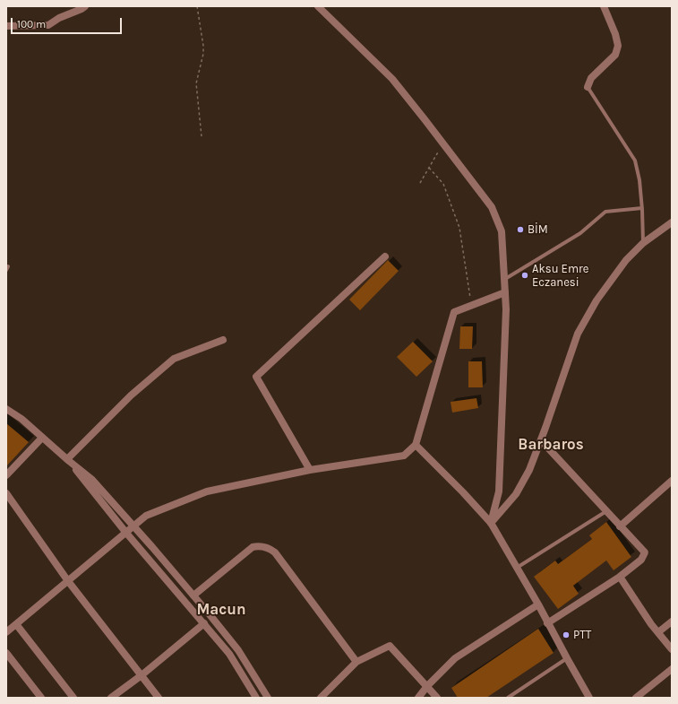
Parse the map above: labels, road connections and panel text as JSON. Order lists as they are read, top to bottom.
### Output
{
  "districts": ["Barbaros", "Macun"],
  "places": ["BİM", "Aksu Emre Eczanesi", "PTT"],
  "scale_bar": "100 m"
}
